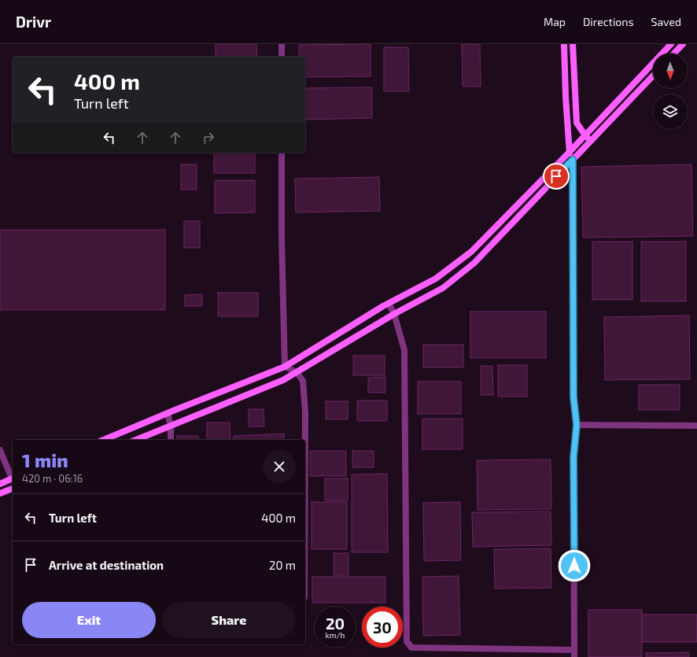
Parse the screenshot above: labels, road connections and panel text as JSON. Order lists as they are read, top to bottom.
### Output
{
  "north": "bottom",
  "page": {
    "header": "Drivr",
    "nav": ["Map", "Directions", "Saved"],
    "turn": ["400 m", "Turn left"],
    "heading": ["1 min", "420 m · 06:16"],
    "list": [
      {
        "name": "Turn left",
        "value": "400 m"
      },
      {
        "name": "Arrive at destination",
        "value": "20 m"
      }
    ],
    "buttons": ["Exit", "Share"],
    "speed": "20 km/h",
    "limit": "30"
  }
}
